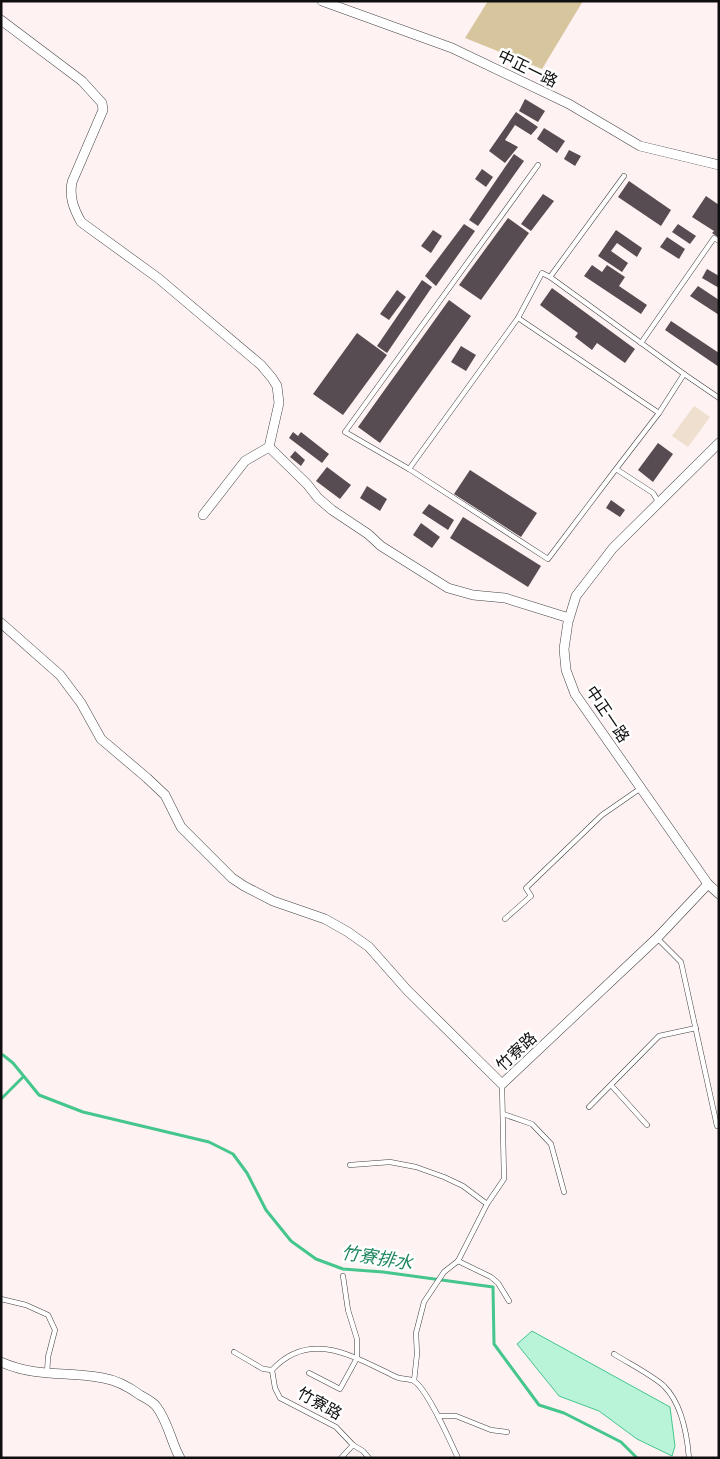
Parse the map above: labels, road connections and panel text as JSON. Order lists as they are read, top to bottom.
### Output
{
  "streets": {
    "street": ["中正一路", "竹寮路"]
  },
  "crossings": [
    ["中正一路", "竹寮路"]
  ],
  "water": ["竹寮排水"]
}
